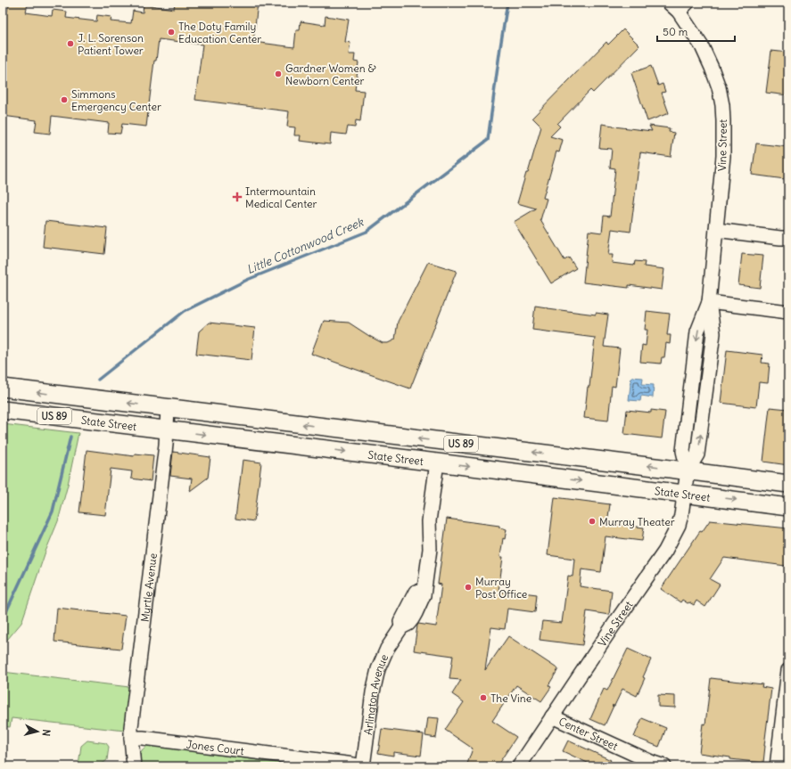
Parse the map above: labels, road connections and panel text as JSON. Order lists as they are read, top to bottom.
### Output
{
  "streets": {
    "main road": ["US 89", "State Street"],
    "street": [
      "Vine Street",
      "Myrtle Avenue",
      "Arlington Avenue",
      "Center Street",
      "Jones Court"
    ]
  },
  "crossings": [
    ["Vine Street", "State Street"],
    ["Vine Street", "Center Street"],
    ["State Street", "Myrtle Avenue"],
    ["State Street", "Arlington Avenue"],
    ["Myrtle Avenue", "Jones Court"],
    ["Arlington Avenue", "Jones Court"]
  ],
  "water": ["Little Cottonwood Creek"],
  "places": {
    "other": [
      "The Doty Family Education Center",
      "J. L. Sorenson Patient Tower",
      "Gardner Women & Newborn Center",
      "Simmons Emergency Center",
      "Murray Theater",
      "Murray Post Office",
      "The Vine"
    ],
    "health": ["Intermountain Medical Center"]
  },
  "scale_bar": "50 m",
  "north": "right"
}
